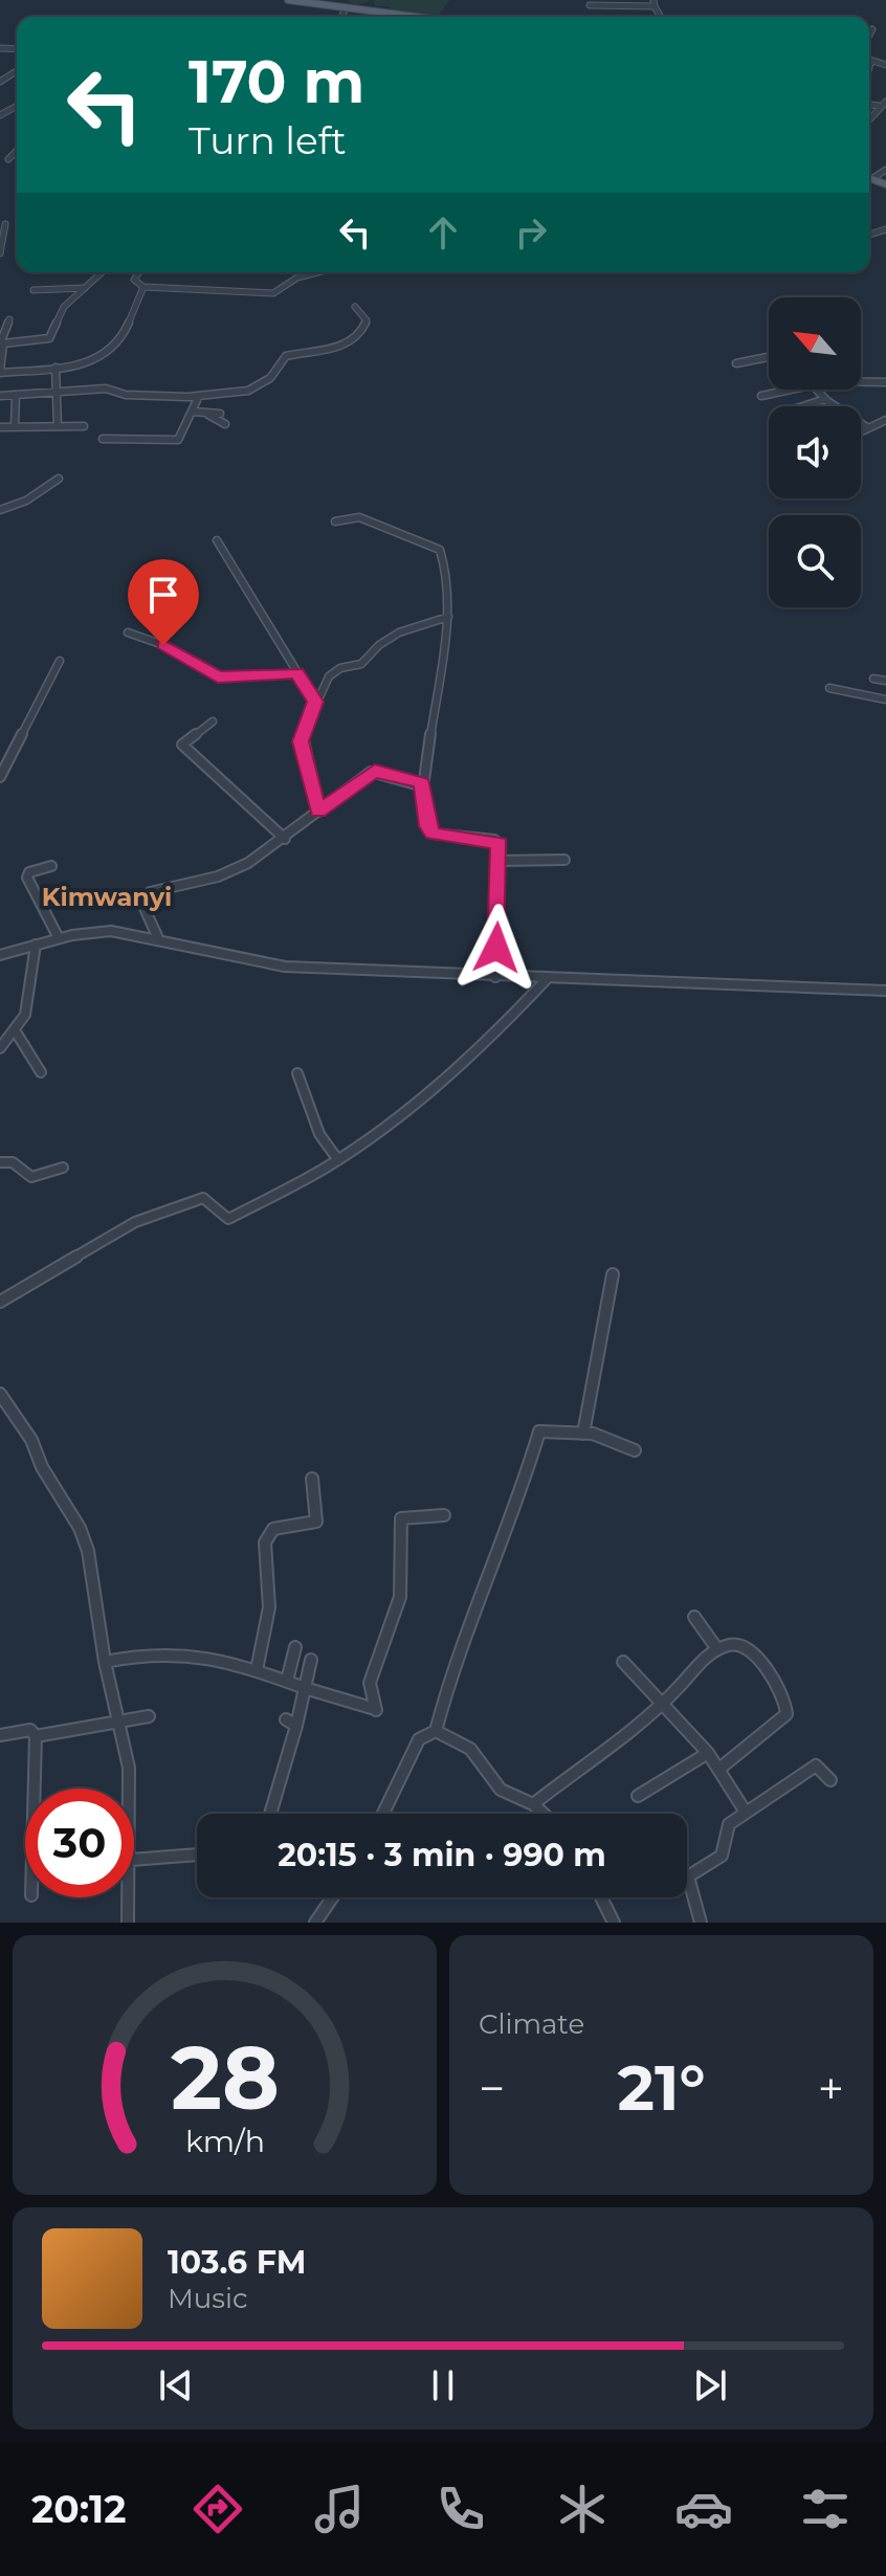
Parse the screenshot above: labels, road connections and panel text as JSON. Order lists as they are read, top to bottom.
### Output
{
  "districts": ["Kimwanyi"],
  "north": "top left",
  "page": {
    "turn": ["170 m", "Turn left"],
    "limit": "30",
    "trip": "20:15 · 3 min · 990 m",
    "tile": "Climate",
    "heat": ["−", "21°", "+"],
    "song": ["103.6 FM", "Music"],
    "tabs": "20:12",
    "gauge": ["28", "km/h"]
  }
}
